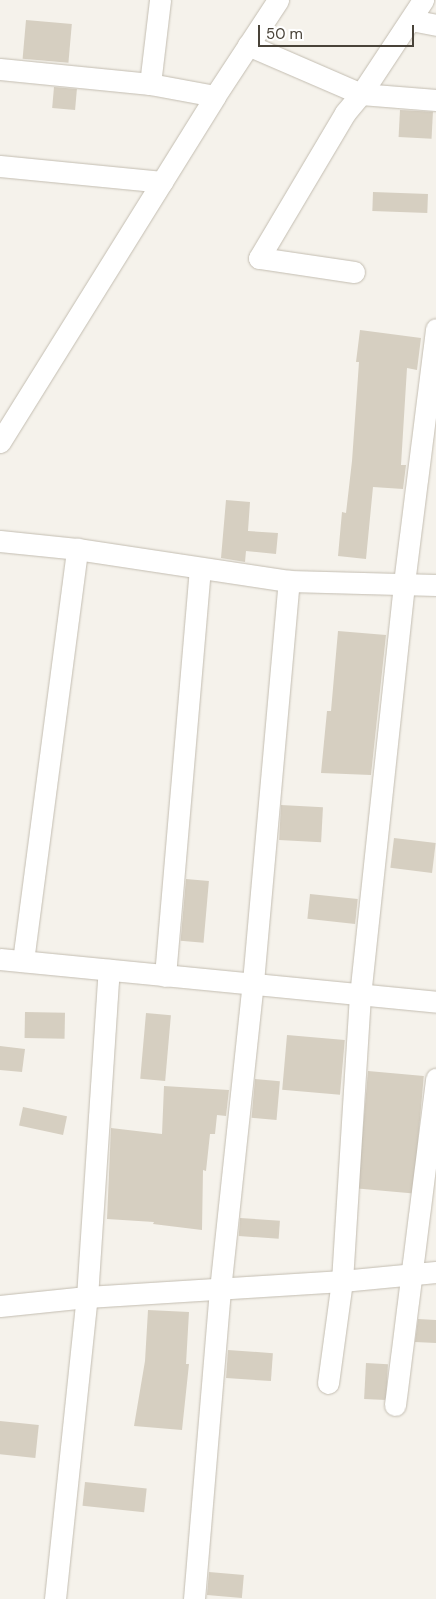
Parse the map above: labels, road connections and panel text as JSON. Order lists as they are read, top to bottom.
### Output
{
  "scale_bar": "50 m"
}
